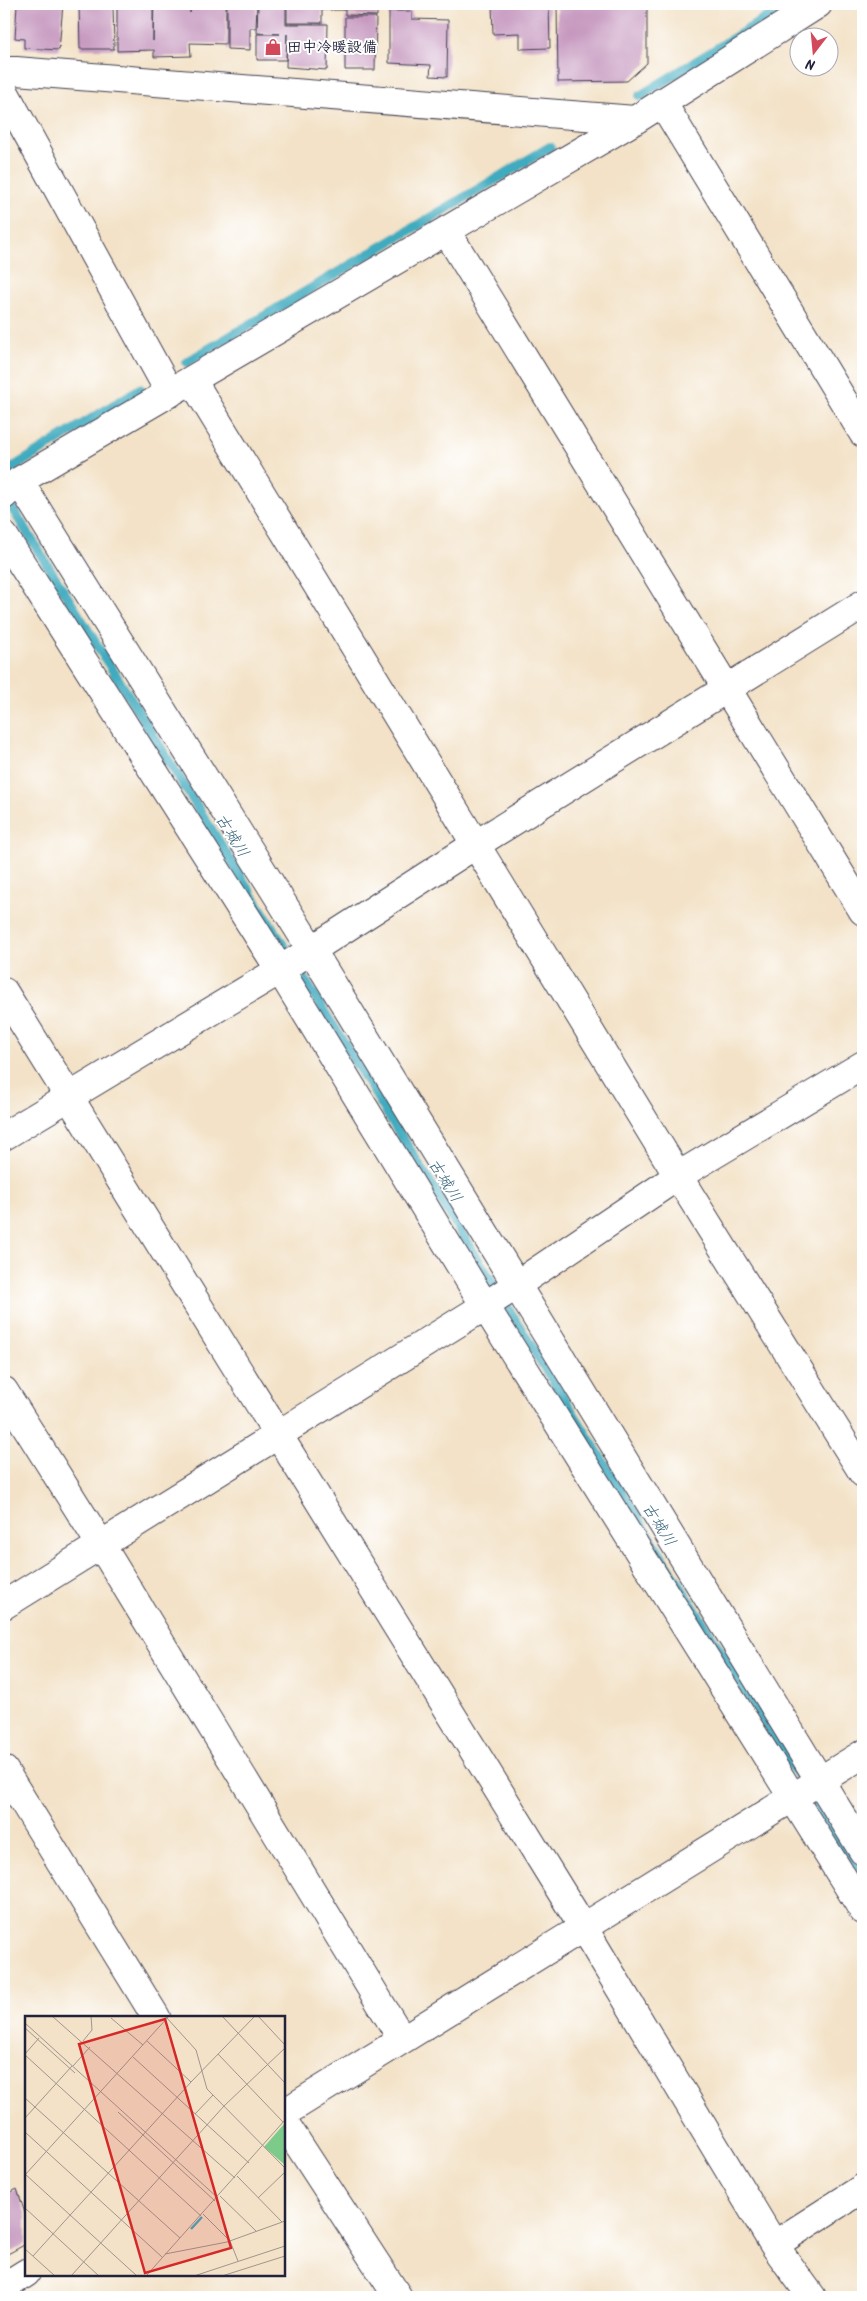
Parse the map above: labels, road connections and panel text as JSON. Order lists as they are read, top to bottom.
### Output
{
  "water": ["古城川"],
  "places": {
    "shop": ["田中冷暖設備"]
  },
  "north": "bottom"
}
